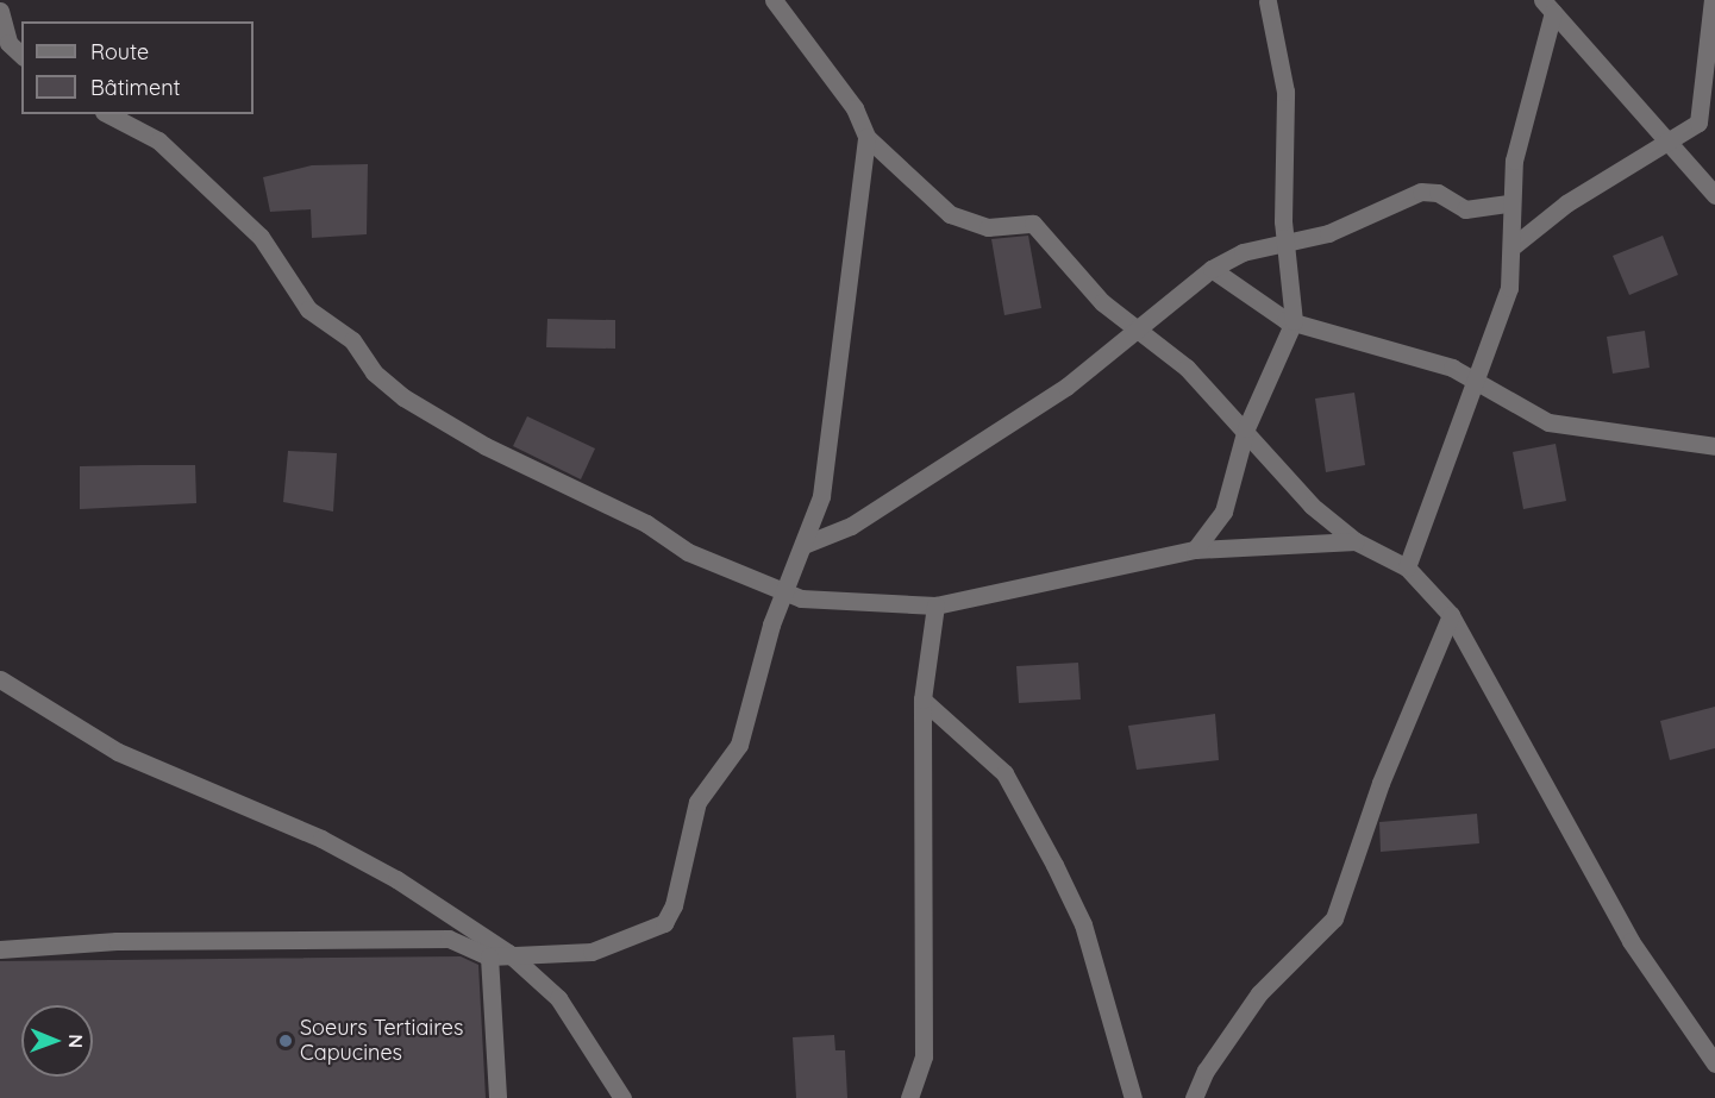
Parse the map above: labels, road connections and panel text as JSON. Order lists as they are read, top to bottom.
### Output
{
  "places": ["Soeurs Tertiaires Capucines"],
  "legend": ["Route", "Bâtiment"],
  "north": "right"
}
